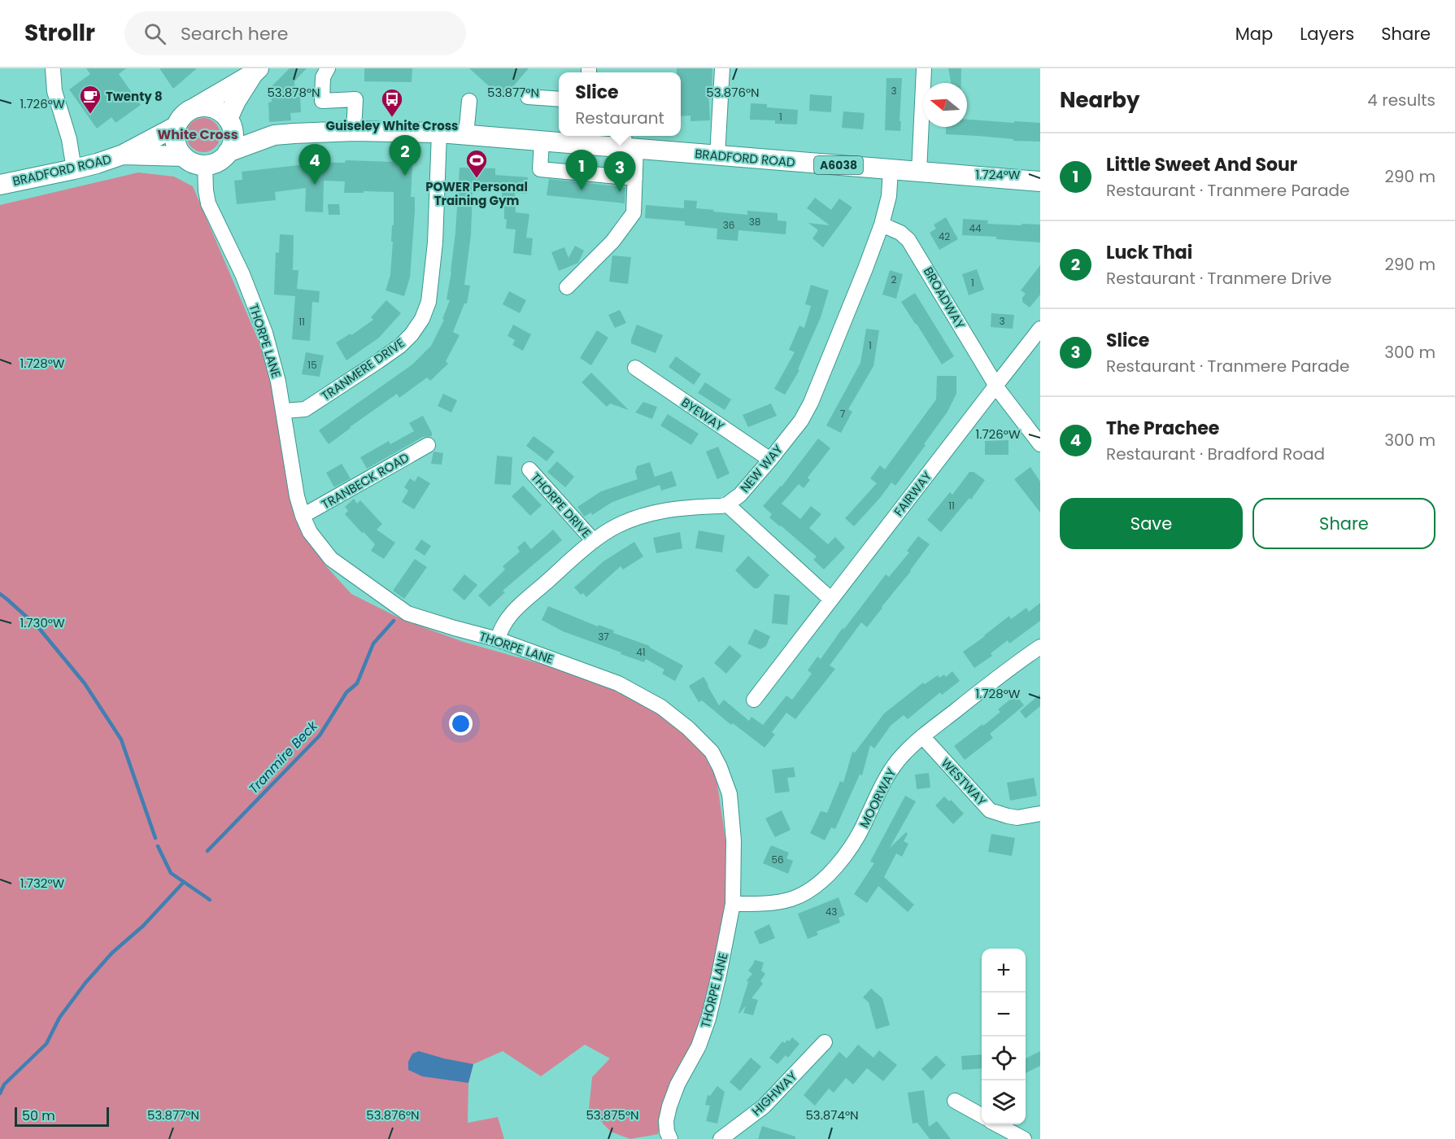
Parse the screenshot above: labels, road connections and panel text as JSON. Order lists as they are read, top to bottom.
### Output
{
  "streets": {
    "main road": ["BRADFORD ROAD", "A6038"],
    "street": [
      "BROADWAY",
      "THORPE LANE",
      "TRANMERE DRIVE",
      "BYEWAY",
      "NEW WAY",
      "TRANBECK ROAD",
      "FAIRWAY",
      "THORPE DRIVE",
      "WESTWAY",
      "MOORWAY",
      "HIGHWAY"
    ]
  },
  "crossings": [
    ["BRADFORD ROAD", "THORPE LANE"],
    ["BRADFORD ROAD", "TRANMERE DRIVE"],
    ["BRADFORD ROAD", "NEW WAY"],
    ["BROADWAY", "NEW WAY"],
    ["BROADWAY", "FAIRWAY"],
    ["THORPE LANE", "TRANMERE DRIVE"],
    ["THORPE LANE", "TRANBECK ROAD"],
    ["THORPE LANE", "MOORWAY"],
    ["BYEWAY", "NEW WAY"],
    ["WESTWAY", "MOORWAY"]
  ],
  "districts": ["White Cross"],
  "water": ["Tranmire Beck"],
  "places": {
    "cafe": ["Twenty 8"],
    "bus stop": ["Guiseley White Cross"],
    "sports": ["POWER Personal Training Gym"]
  },
  "house_numbers": [
    "3",
    "1",
    "38",
    "36",
    "44",
    "42",
    "2",
    "1",
    "3",
    "11",
    "1",
    "15",
    "7",
    "11",
    "37",
    "41",
    "56",
    "43"
  ],
  "scale_bar": "50 m",
  "north": "left",
  "page": {
    "header": "Strollr",
    "search": "Search here",
    "nav": ["Map", "Layers", "Share"],
    "heading": ["Nearby", "4 results"],
    "popup": ["Slice", "Restaurant"],
    "list": [
      {
        "mark": "1",
        "name": "Little Sweet And Sour",
        "note": "Restaurant · Tranmere Parade",
        "value": "290 m"
      },
      {
        "mark": "2",
        "name": "Luck Thai",
        "note": "Restaurant · Tranmere Drive",
        "value": "290 m"
      },
      {
        "mark": "3",
        "name": "Slice",
        "note": "Restaurant · Tranmere Parade",
        "value": "300 m"
      },
      {
        "mark": "4",
        "name": "The Prachee",
        "note": "Restaurant · Bradford Road",
        "value": "300 m"
      }
    ],
    "pins": [
      "2",
      "4",
      "1",
      "3"
    ],
    "buttons": ["Save", "Share"],
    "map_buttons": ["+", "−"],
    "scale": "50 m"
  },
  "coordinates": [
    "53.878°N",
    "53.877°N",
    "53.876°N",
    "1.726°W",
    "1.724°W",
    "1.728°W",
    "1.730°W",
    "1.732°W",
    "53.875°N",
    "53.874°N"
  ]
}
